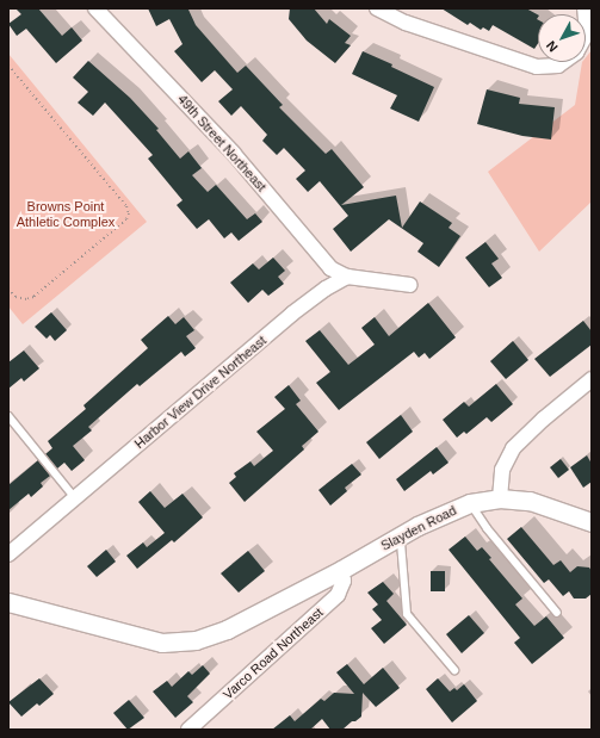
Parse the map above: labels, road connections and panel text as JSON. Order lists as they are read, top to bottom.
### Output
{
  "streets": {
    "street": [
      "49th Street Northeast",
      "Harbor View Drive Northeast",
      "Slayden Road",
      "Varco Road Northeast"
    ]
  },
  "crossings": [
    ["49th Street Northeast", "Harbor View Drive Northeast"],
    ["Slayden Road", "Varco Road Northeast"]
  ],
  "parks": ["Browns Point Athletic Complex"],
  "north": "bottom left"
}
